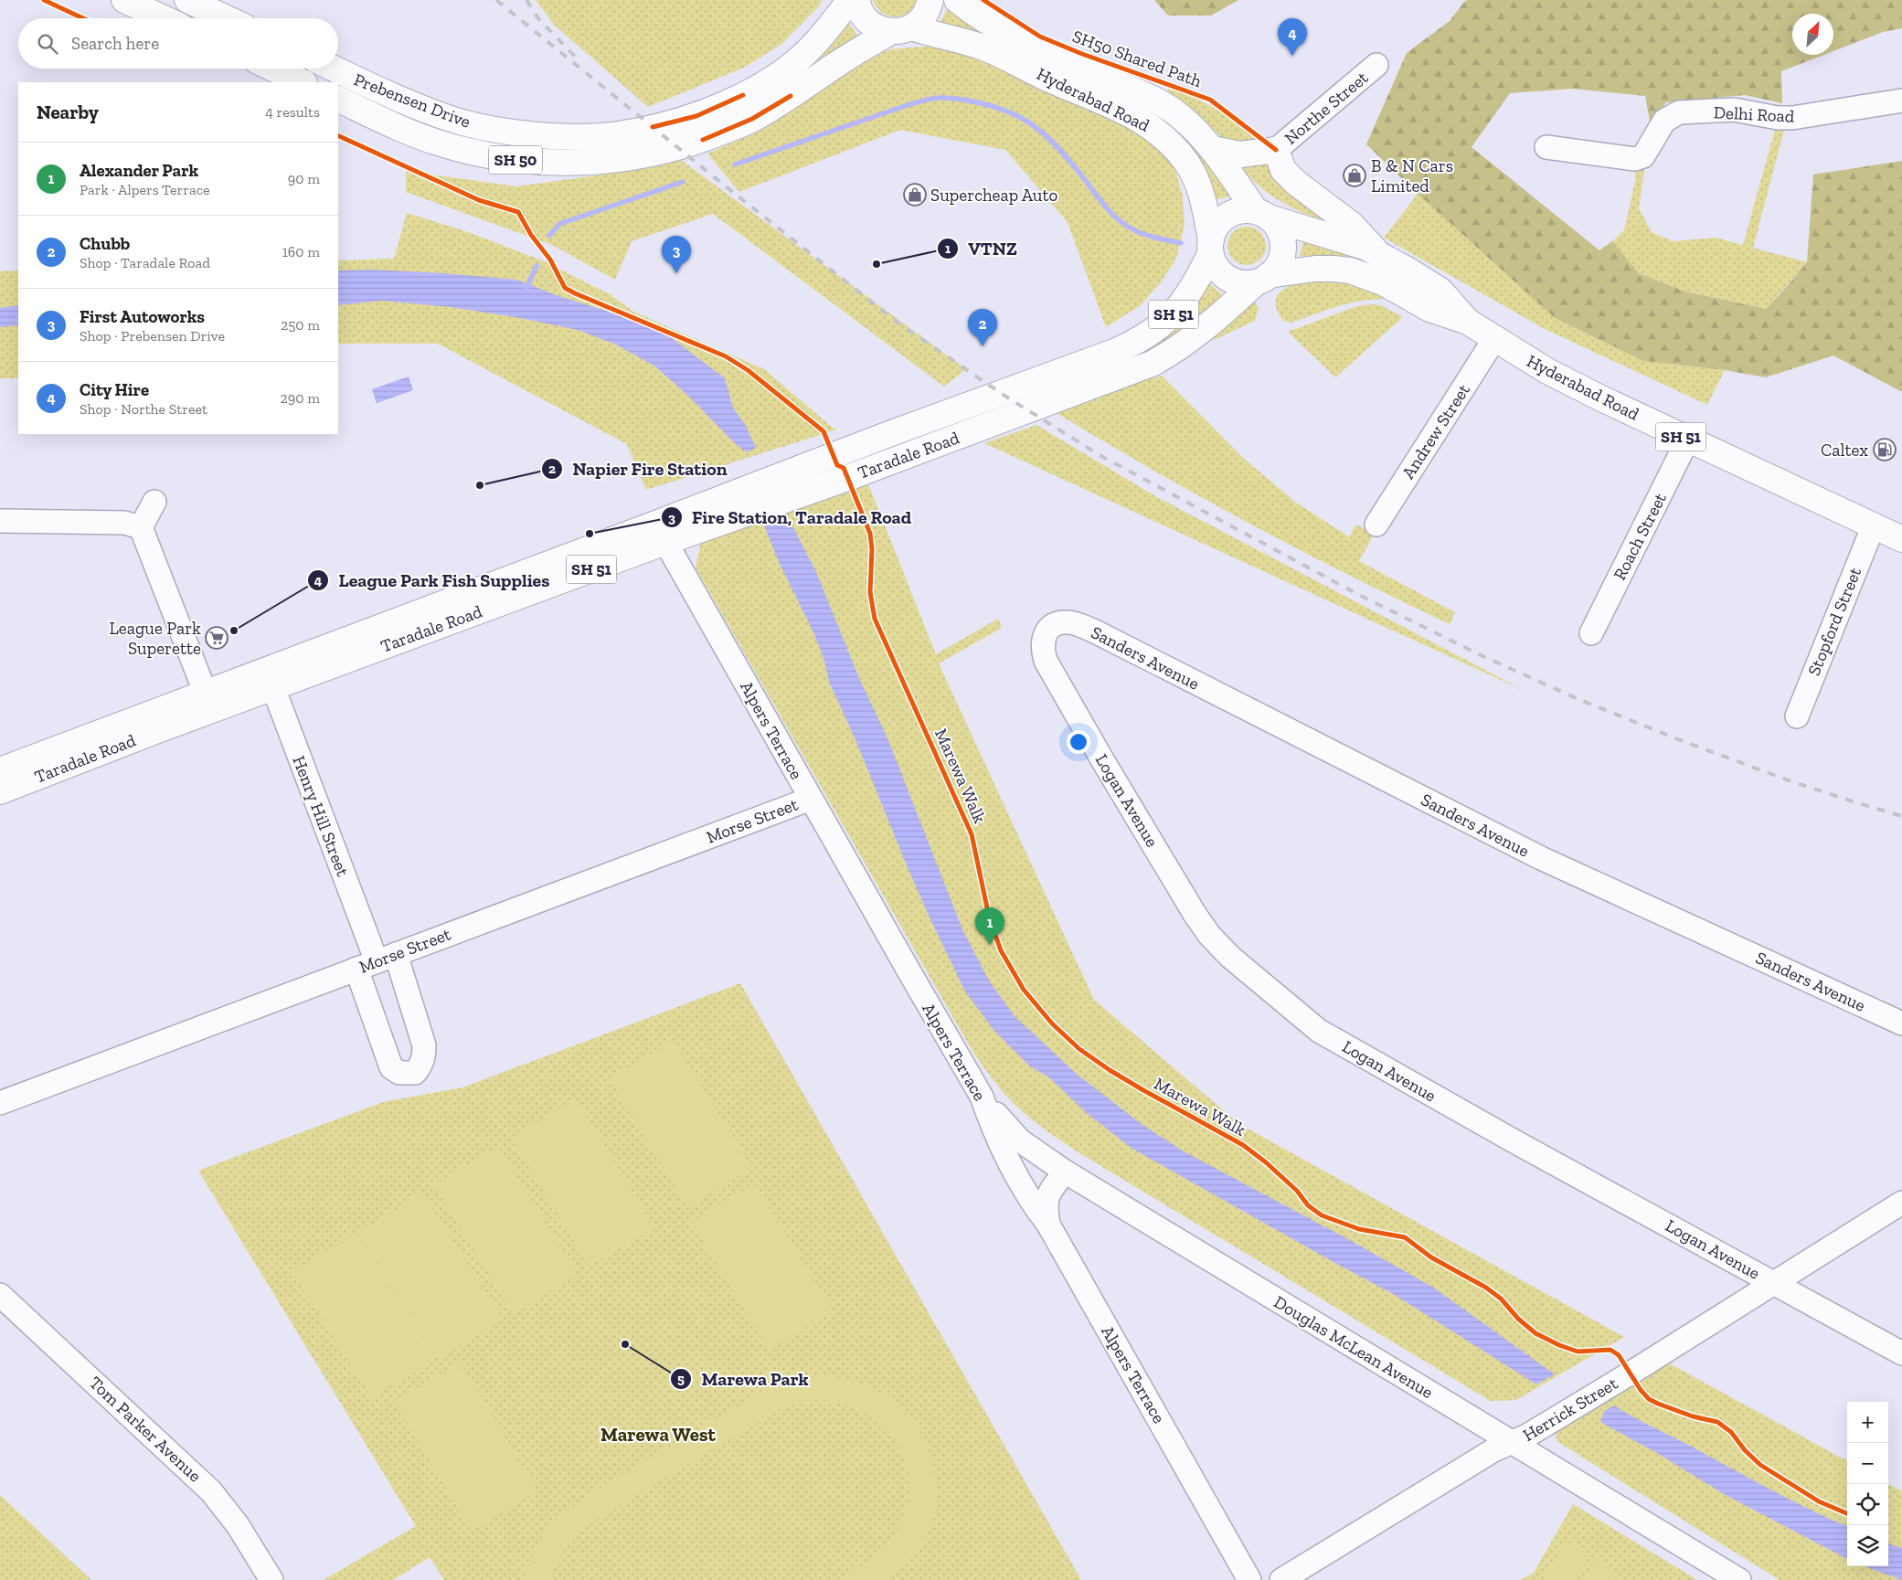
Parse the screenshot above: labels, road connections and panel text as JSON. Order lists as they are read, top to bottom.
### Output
{
  "streets": {
    "main road": [
      "Hyderabad Road",
      "Prebensen Drive",
      "SH 50",
      "SH 51",
      "Taradale Road"
    ],
    "street": [
      "Northe Street",
      "Delhi Road",
      "Andrew Street",
      "Roach Street",
      "Stopford Street",
      "Sanders Avenue",
      "Alpers Terrace",
      "Logan Avenue",
      "Henry Hill Street",
      "Morse Street",
      "Douglas McLean Avenue",
      "Herrick Street",
      "Tom Parker Avenue"
    ],
    "cycle path": ["SH50 Shared Path", "Marewa Walk"]
  },
  "crossings": [
    ["Hyderabad Road", "Prebensen Drive"],
    ["Hyderabad Road", "SH 50"],
    ["Hyderabad Road", "SH 51"],
    ["Hyderabad Road", "Andrew Street"],
    ["Hyderabad Road", "Taradale Road"],
    ["Hyderabad Road", "Roach Street"],
    ["Hyderabad Road", "Stopford Street"],
    ["Prebensen Drive", "SH 50"],
    ["SH 51", "Taradale Road"],
    ["Taradale Road", "Alpers Terrace"],
    ["Taradale Road", "Henry Hill Street"],
    ["Sanders Avenue", "Logan Avenue"],
    ["Alpers Terrace", "Morse Street"],
    ["Alpers Terrace", "Douglas McLean Avenue"],
    ["Logan Avenue", "Herrick Street"],
    ["Henry Hill Street", "Morse Street"],
    ["Douglas McLean Avenue", "Herrick Street"]
  ],
  "districts": ["Marewa West"],
  "places": {
    "shop": ["B & N Cars Limited", "Supercheap Auto"],
    "other": [
      "VTNZ",
      "Napier Fire Station",
      "Fire Station, Taradale Road",
      "League Park Fish Supplies",
      "Marewa Park"
    ],
    "fuel station": ["Caltex"],
    "supermarket": ["League Park Superette"]
  },
  "north": "top right",
  "page": {
    "pins": [
      "4",
      "3",
      "2",
      "1"
    ],
    "search": "Search here",
    "heading": ["Nearby", "4 results"],
    "list": [
      {
        "mark": "1",
        "name": "Alexander Park",
        "note": "Park · Alpers Terrace",
        "value": "90 m"
      },
      {
        "mark": "2",
        "name": "Chubb",
        "note": "Shop · Taradale Road",
        "value": "160 m"
      },
      {
        "mark": "3",
        "name": "First Autoworks",
        "note": "Shop · Prebensen Drive",
        "value": "250 m"
      },
      {
        "mark": "4",
        "name": "City Hire",
        "note": "Shop · Northe Street",
        "value": "290 m"
      }
    ],
    "map_buttons": ["+", "−"]
  }
}
